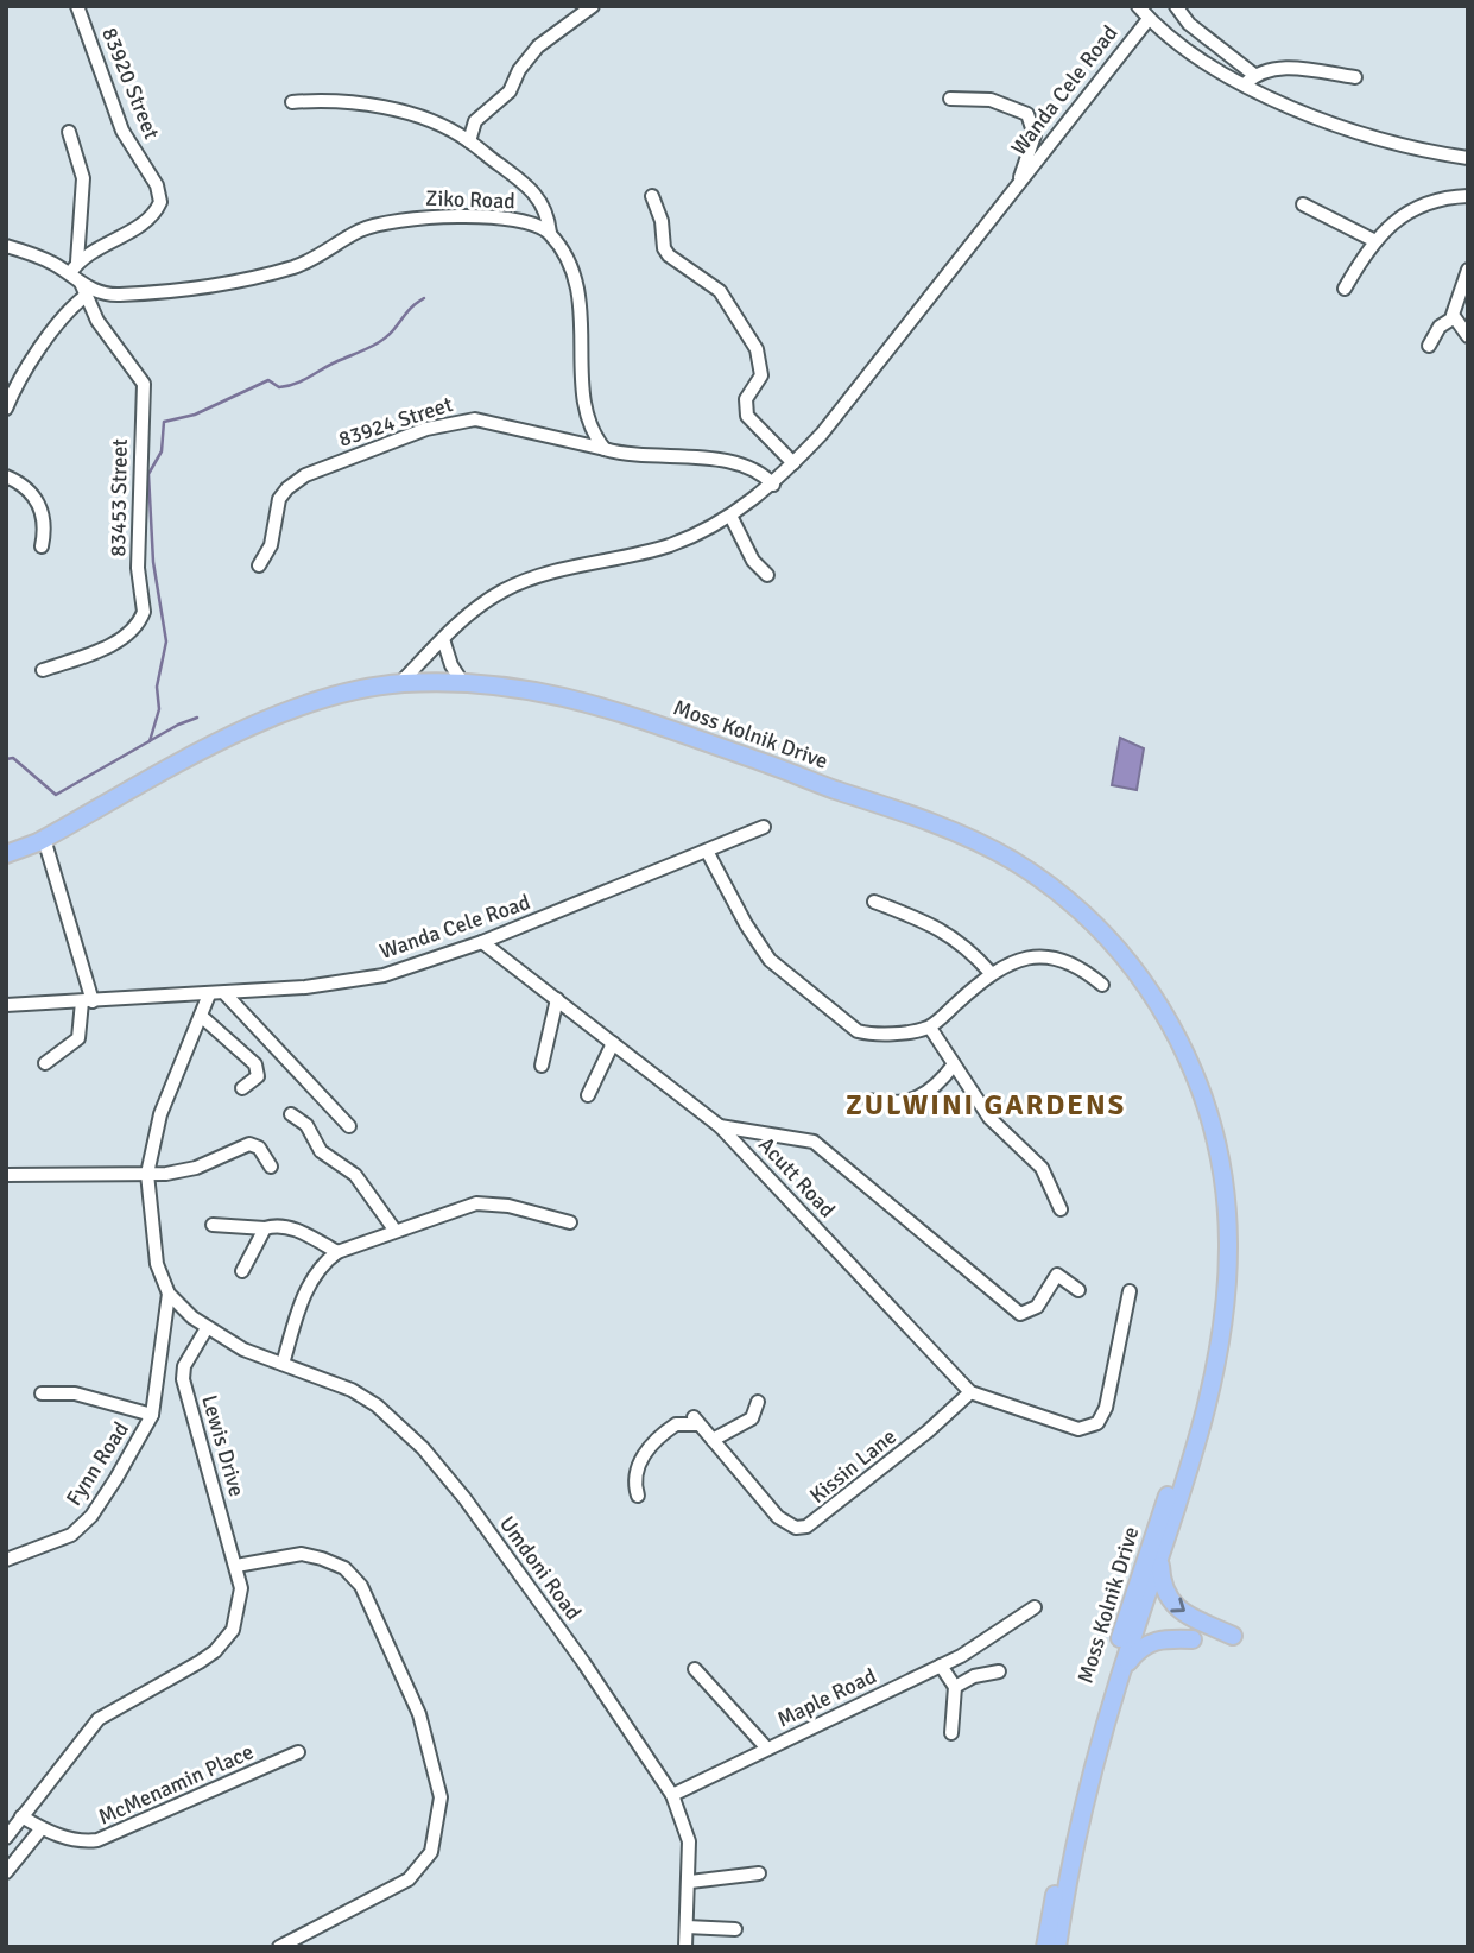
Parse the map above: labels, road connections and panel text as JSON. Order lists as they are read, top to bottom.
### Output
{
  "streets": {
    "main road": ["Moss Kolnik Drive"],
    "street": [
      "83920 Street",
      "Wanda Cele Road",
      "Ziko Road",
      "83924 Street",
      "83453 Street",
      "Acutt Road",
      "Lewis Drive",
      "Fynn Road",
      "Kissin Lane",
      "Umdoni Road",
      "Maple Road",
      "McMenamin Place"
    ]
  },
  "crossings": [
    ["83920 Street", "Ziko Road"],
    ["Wanda Cele Road", "Moss Kolnik Drive"],
    ["Wanda Cele Road", "Acutt Road"],
    ["Ziko Road", "83453 Street"],
    ["Acutt Road", "Kissin Lane"],
    ["Lewis Drive", "Umdoni Road"],
    ["Lewis Drive", "McMenamin Place"],
    ["Umdoni Road", "Maple Road"]
  ],
  "districts": ["ZULWINI GARDENS"]
}
